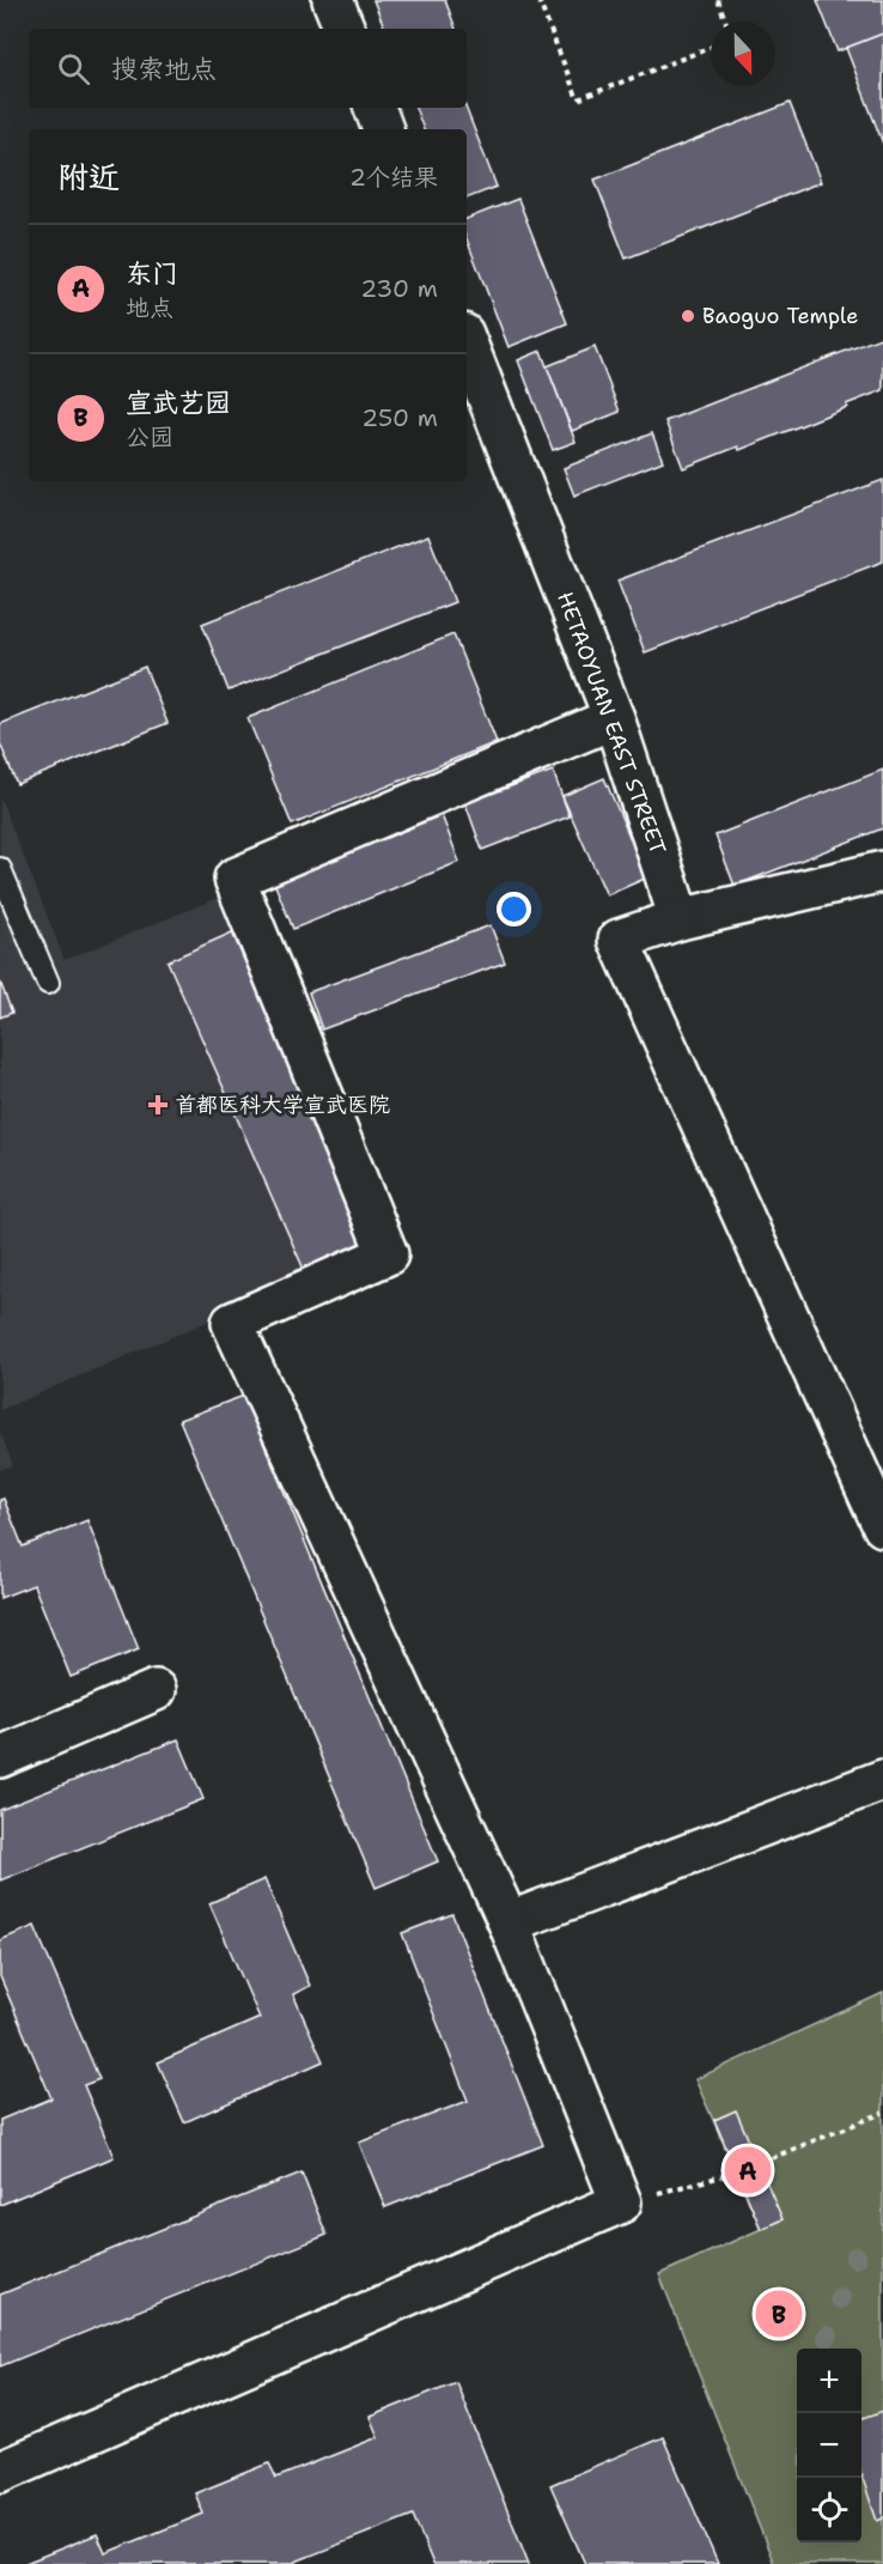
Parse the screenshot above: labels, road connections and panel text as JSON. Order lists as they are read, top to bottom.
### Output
{
  "streets": {
    "street": ["HETAOYUAN EAST STREET"]
  },
  "places": {
    "other": ["Baoguo Temple"],
    "health": ["首都医科大学宣武医院"]
  },
  "north": "bottom",
  "page": {
    "search": "搜索地点",
    "heading": ["附近", "2个结果"],
    "list": [
      {
        "mark": "A",
        "name": "东门",
        "note": "地点",
        "value": "230 m"
      },
      {
        "mark": "B",
        "name": "宣武艺园",
        "note": "公园",
        "value": "250 m"
      }
    ],
    "pins": ["A", "B"],
    "map_buttons": ["+", "−"]
  }
}
